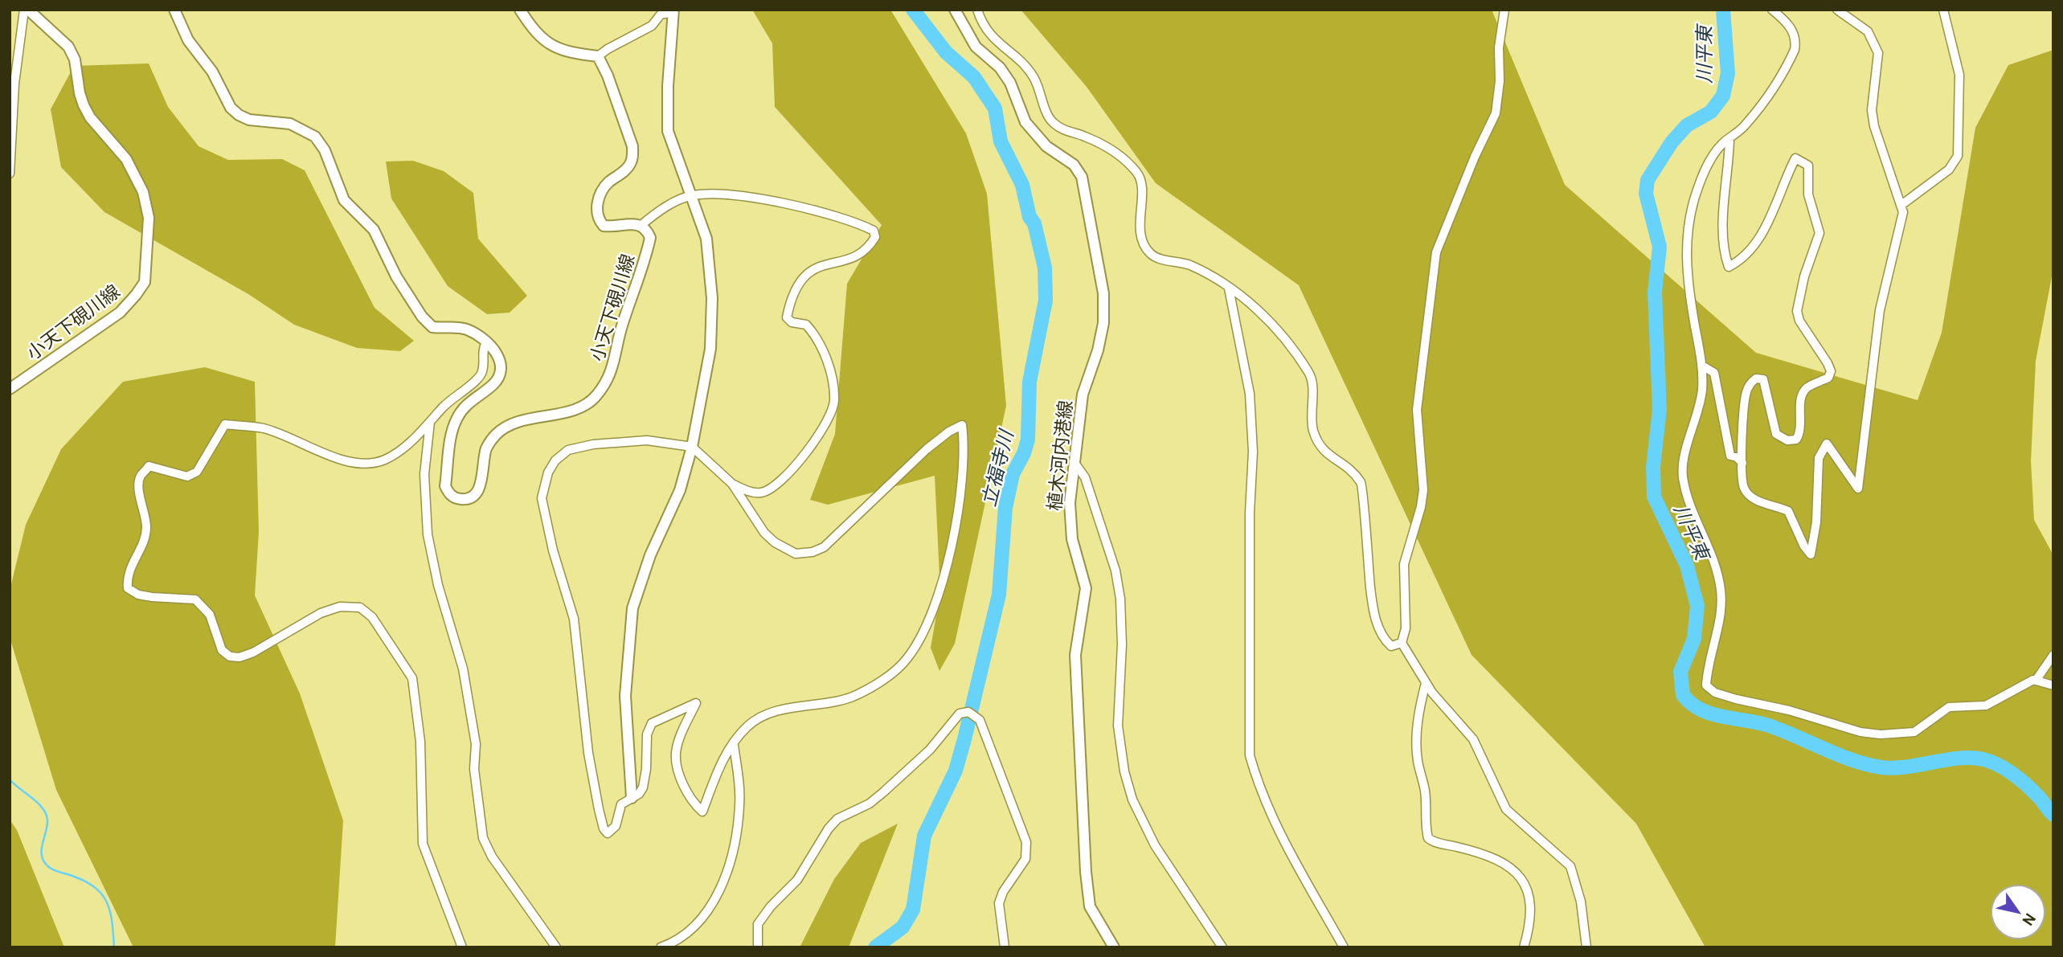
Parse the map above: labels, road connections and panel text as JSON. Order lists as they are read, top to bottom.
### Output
{
  "streets": {
    "main road": ["小天下硯川線", "植木河内港線"]
  },
  "water": ["川平東", "立福寺川"],
  "north": "bottom right"
}
